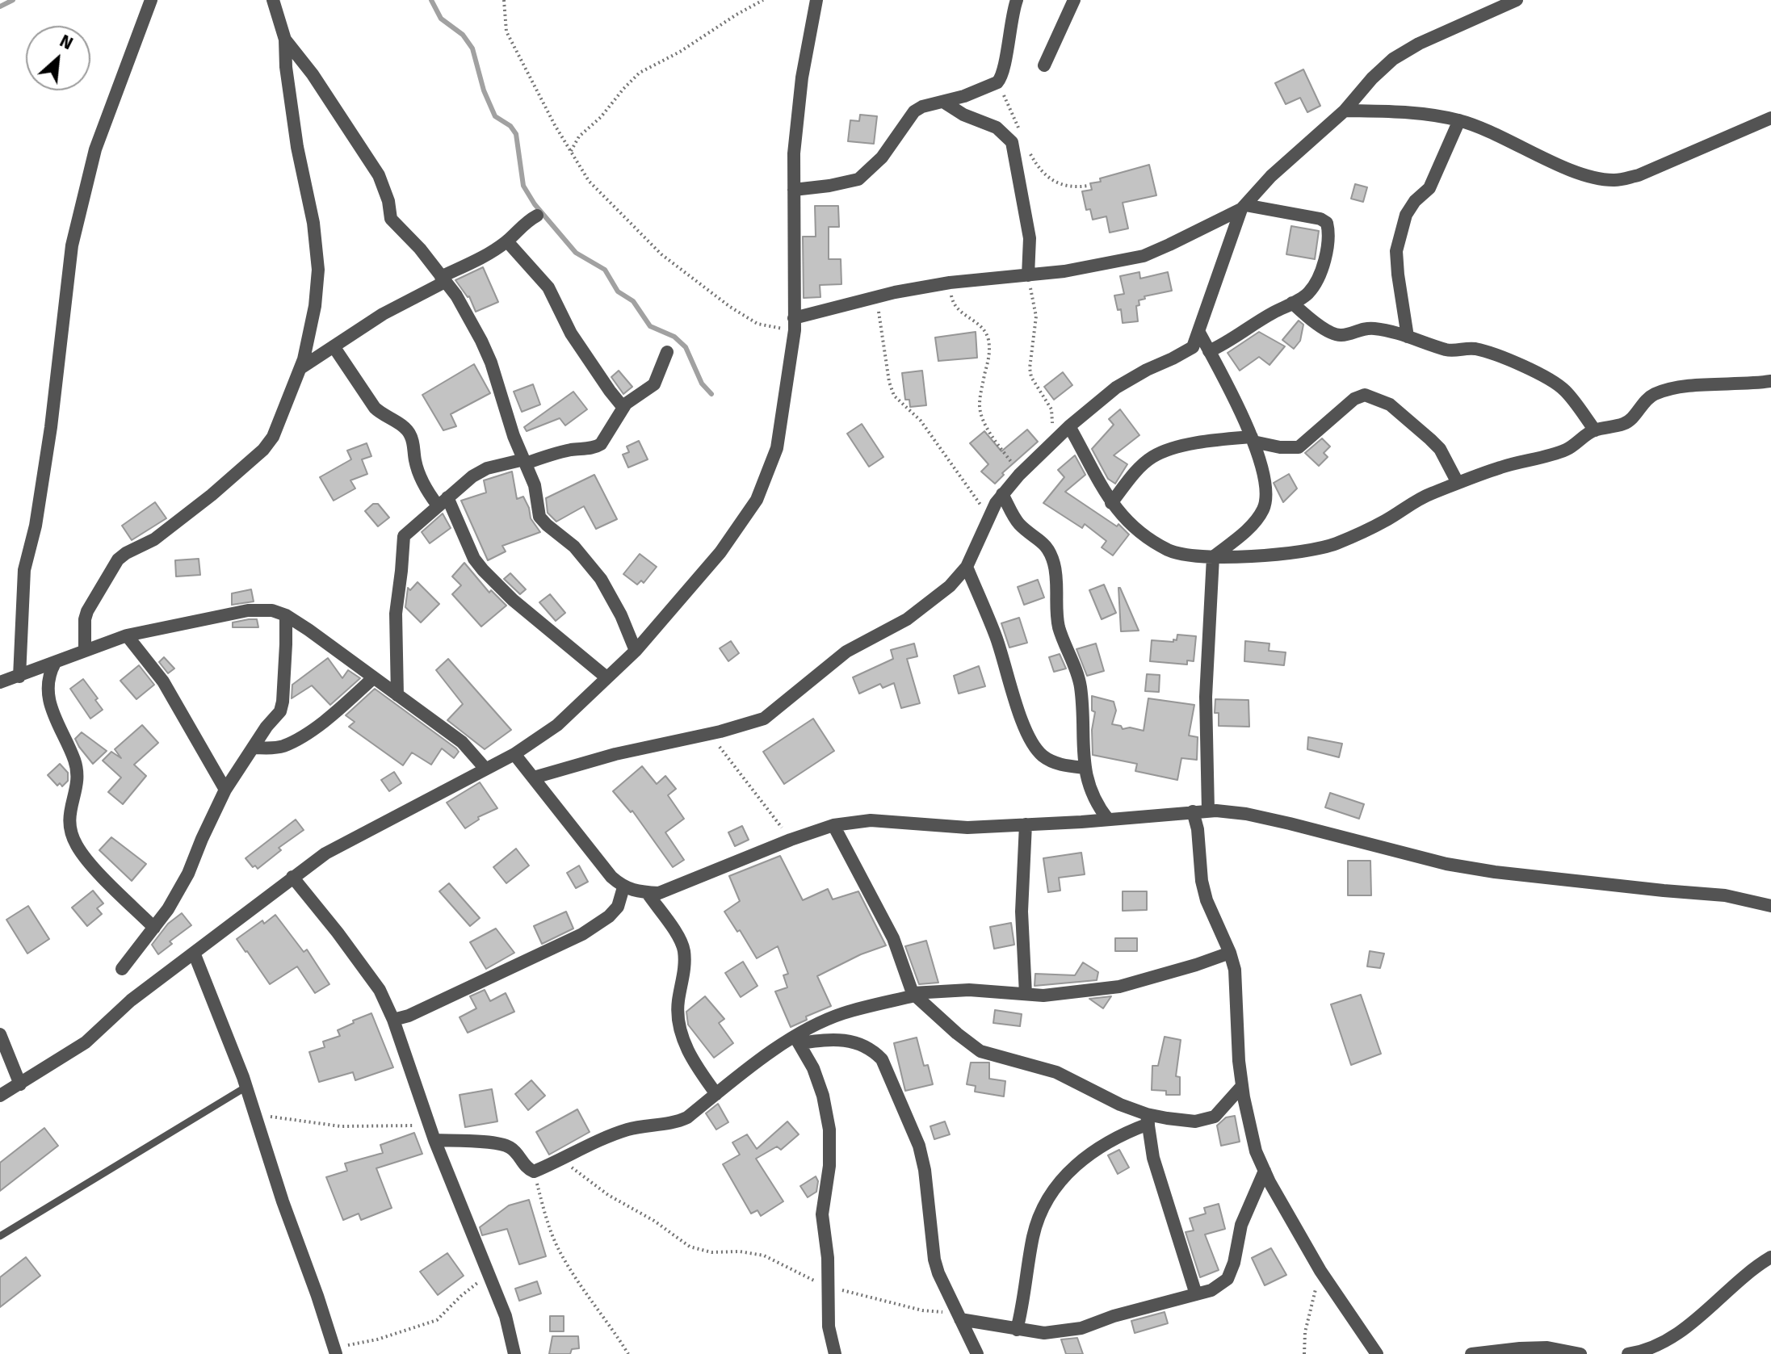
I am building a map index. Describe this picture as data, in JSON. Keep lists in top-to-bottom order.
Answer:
{
  "north": "top right"
}
